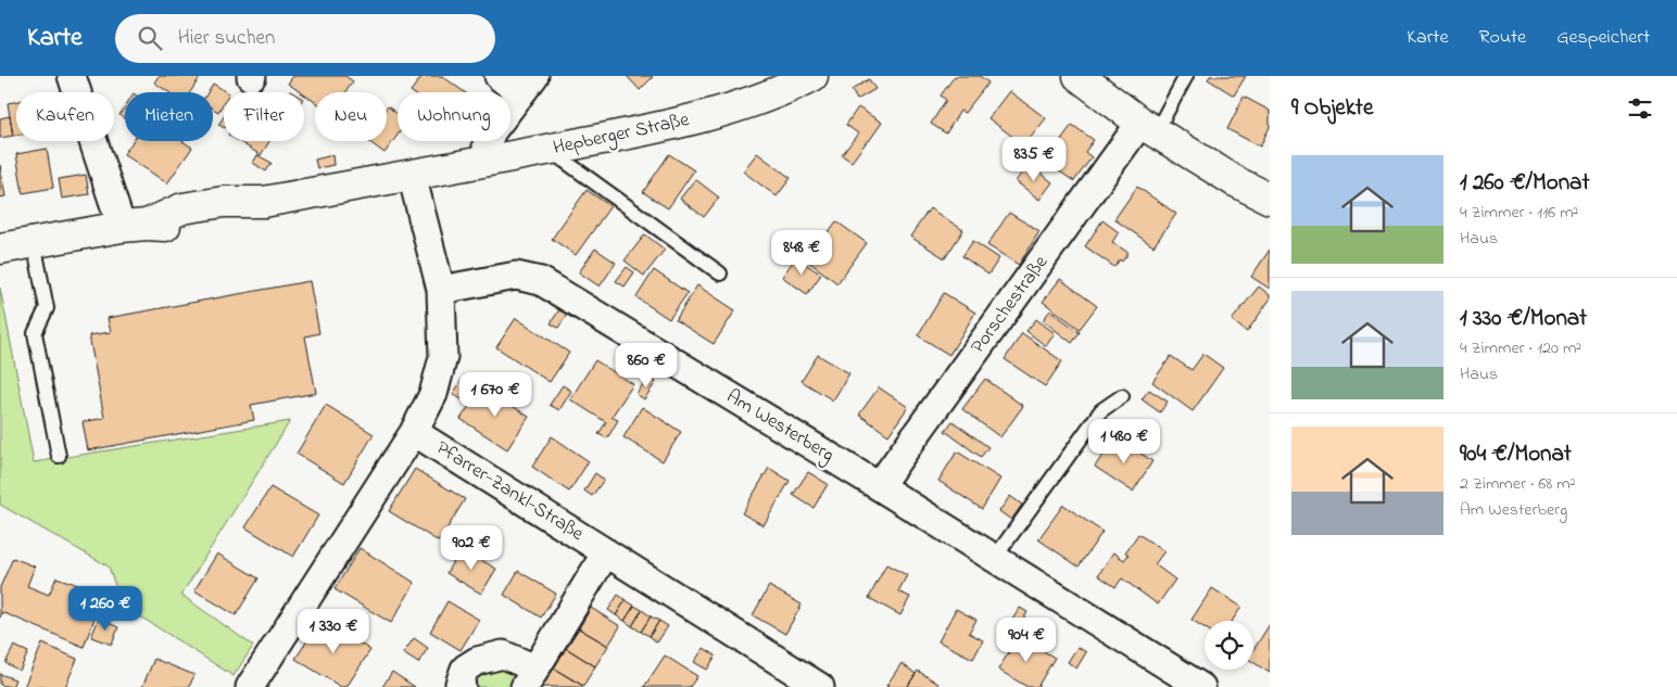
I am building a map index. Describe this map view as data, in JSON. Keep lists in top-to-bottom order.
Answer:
{
  "streets": {
    "street": [
      "Hepberger Straße",
      "Porschestraße",
      "Am Westerberg",
      "Pfarrer-Zankl-Straße"
    ]
  },
  "crossings": [
    ["Porschestraße", "Am Westerberg"]
  ],
  "page": {
    "header": "Karte",
    "search": "Hier suchen",
    "nav": ["Karte", "Route", "Gespeichert"],
    "heading": "9 Objekte",
    "chip": [
      "Kaufen",
      "Mieten",
      "Filter",
      "Neu",
      "Wohnung"
    ],
    "price": [
      "835 €",
      "848 €",
      "860 €",
      "1 670 €",
      "1 480 €",
      "902 €",
      "1 260 €",
      "1 330 €",
      "904 €"
    ],
    "list": [
      {
        "name": "1 260 €/Monat",
        "note": "4 Zimmer · 116 m² · Haus"
      },
      {
        "name": "1 330 €/Monat",
        "note": "4 Zimmer · 120 m² · Haus"
      },
      {
        "name": "904 €/Monat",
        "note": "2 Zimmer · 68 m² · Am Westerberg"
      }
    ]
  }
}
